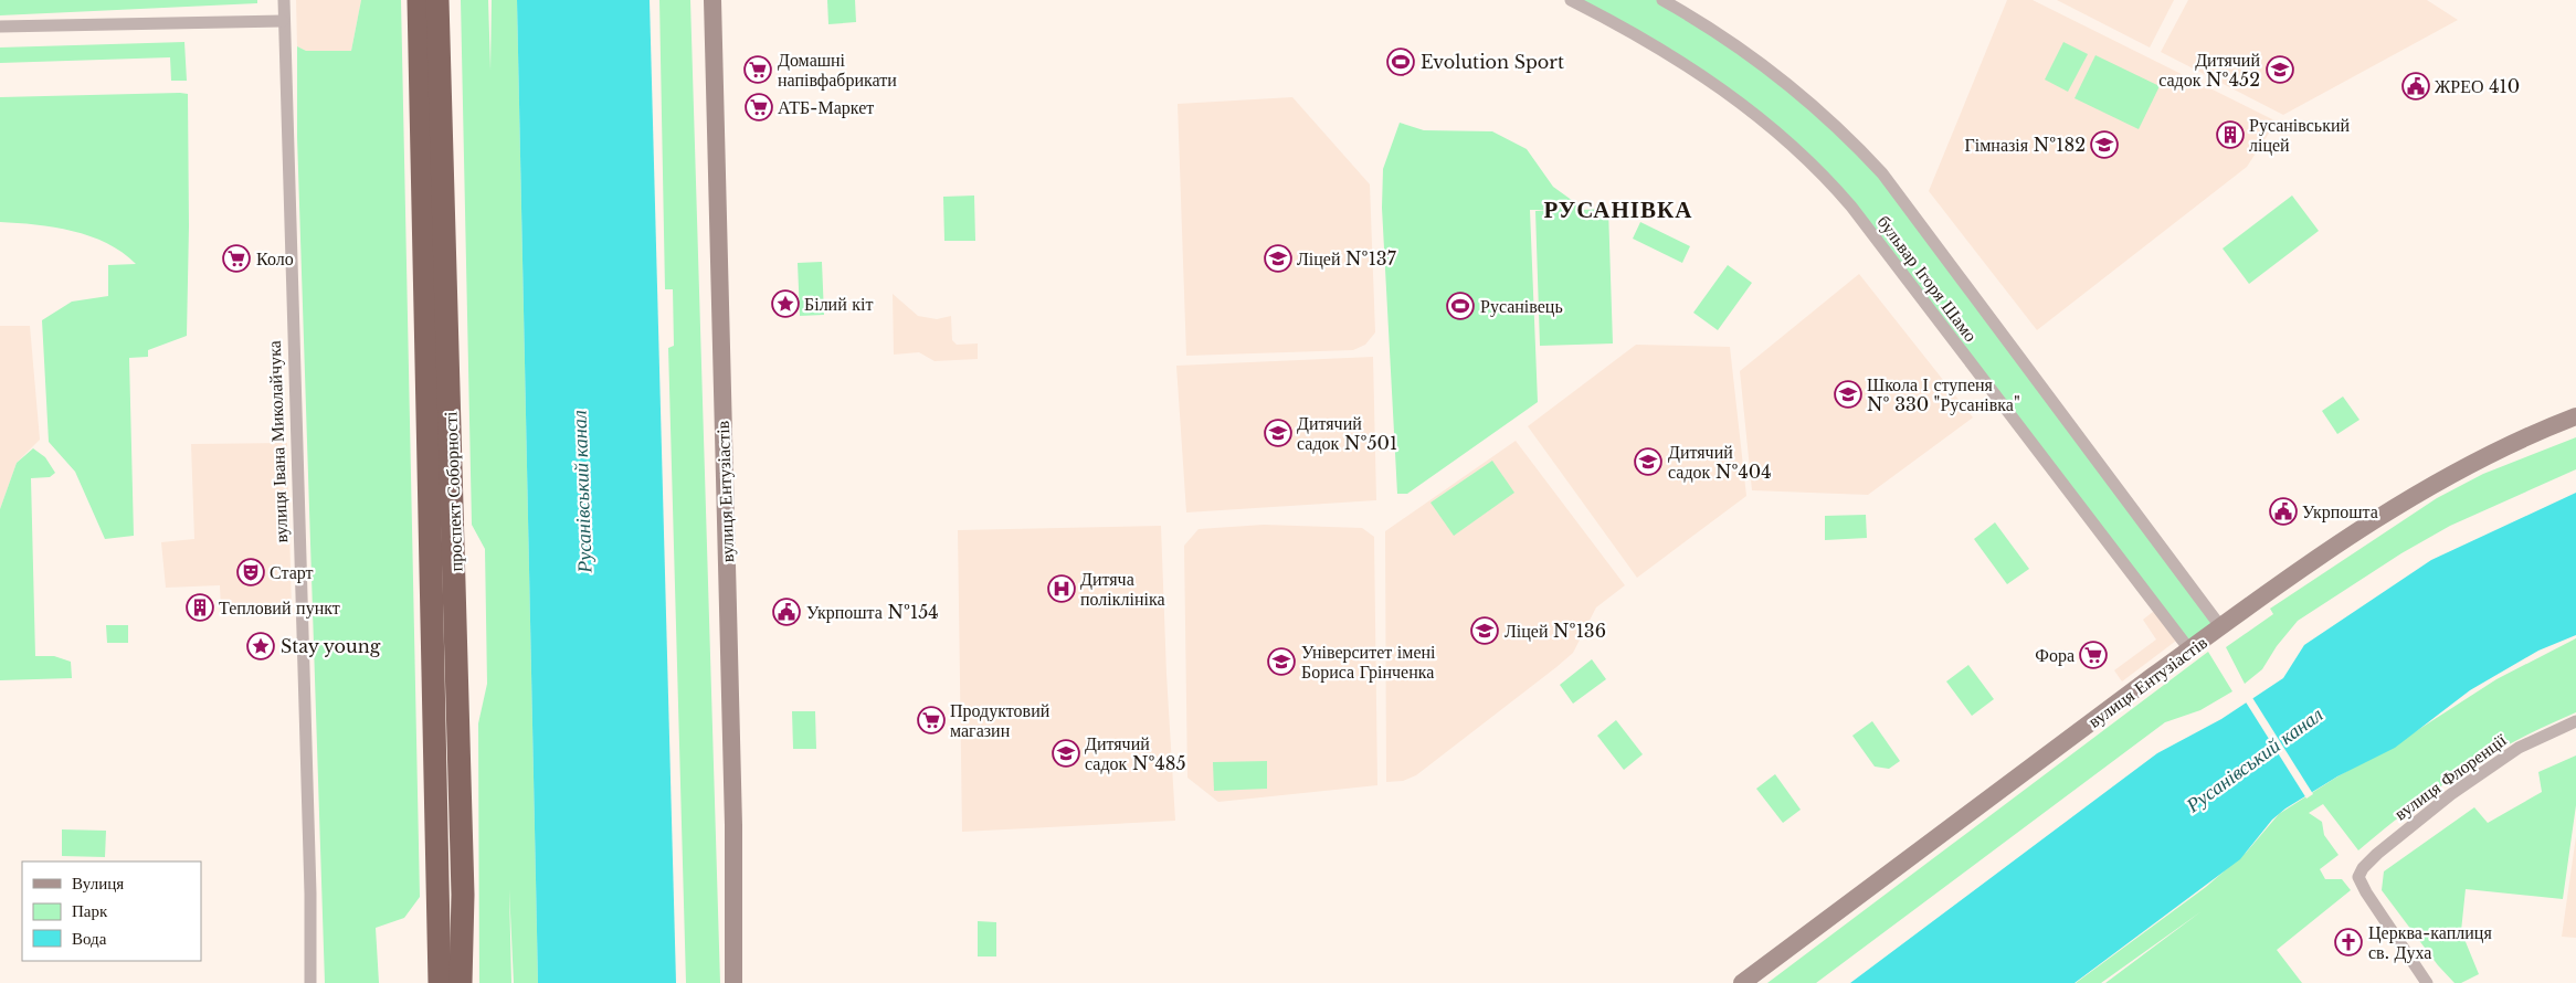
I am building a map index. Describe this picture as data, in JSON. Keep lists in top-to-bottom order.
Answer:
{
  "streets": {
    "highway": ["проспект Соборності"],
    "street": [
      "бульвар Ігоря Шамо",
      "вулиця Івана Миколайчука",
      "вулиця Ентузіастів",
      "вулиця Флоренції"
    ]
  },
  "crossings": [
    ["бульвар Ігоря Шамо", "вулиця Ентузіастів"]
  ],
  "districts": ["РУСАНІВКА"],
  "water": ["Русанівський канал"],
  "places": {
    "sports": ["Evolution Sport", "Русанівець"],
    "supermarket": [
      "Домашні напівфабрикати",
      "АТБ-Маркет",
      "Коло",
      "Фора",
      "Продуктовий магазин"
    ],
    "school or university": [
      "Дитячий садок №452",
      "Гімназія №182",
      "Ліцей №137",
      "Школа І ступеня № 330 \"Русанівка\"",
      "Дитячий садок №501",
      "Дитячий садок №404",
      "Ліцей №136",
      "Університет імені Бориса Грінченка",
      "Дитячий садок №485"
    ],
    "public building": ["ЖРЕО 410", "Укрпошта", "Укрпошта №154"],
    "building": ["Русанівський ліцей", "Тепловий пункт"],
    "place": ["Білий кіт", "Stay young"],
    "theatre": ["Старт"],
    "hospital": ["Дитяча поліклініка"],
    "church": ["Церква-каплиця св. Духа"]
  },
  "legend": ["Вулиця", "Парк", "Вода"]
}
